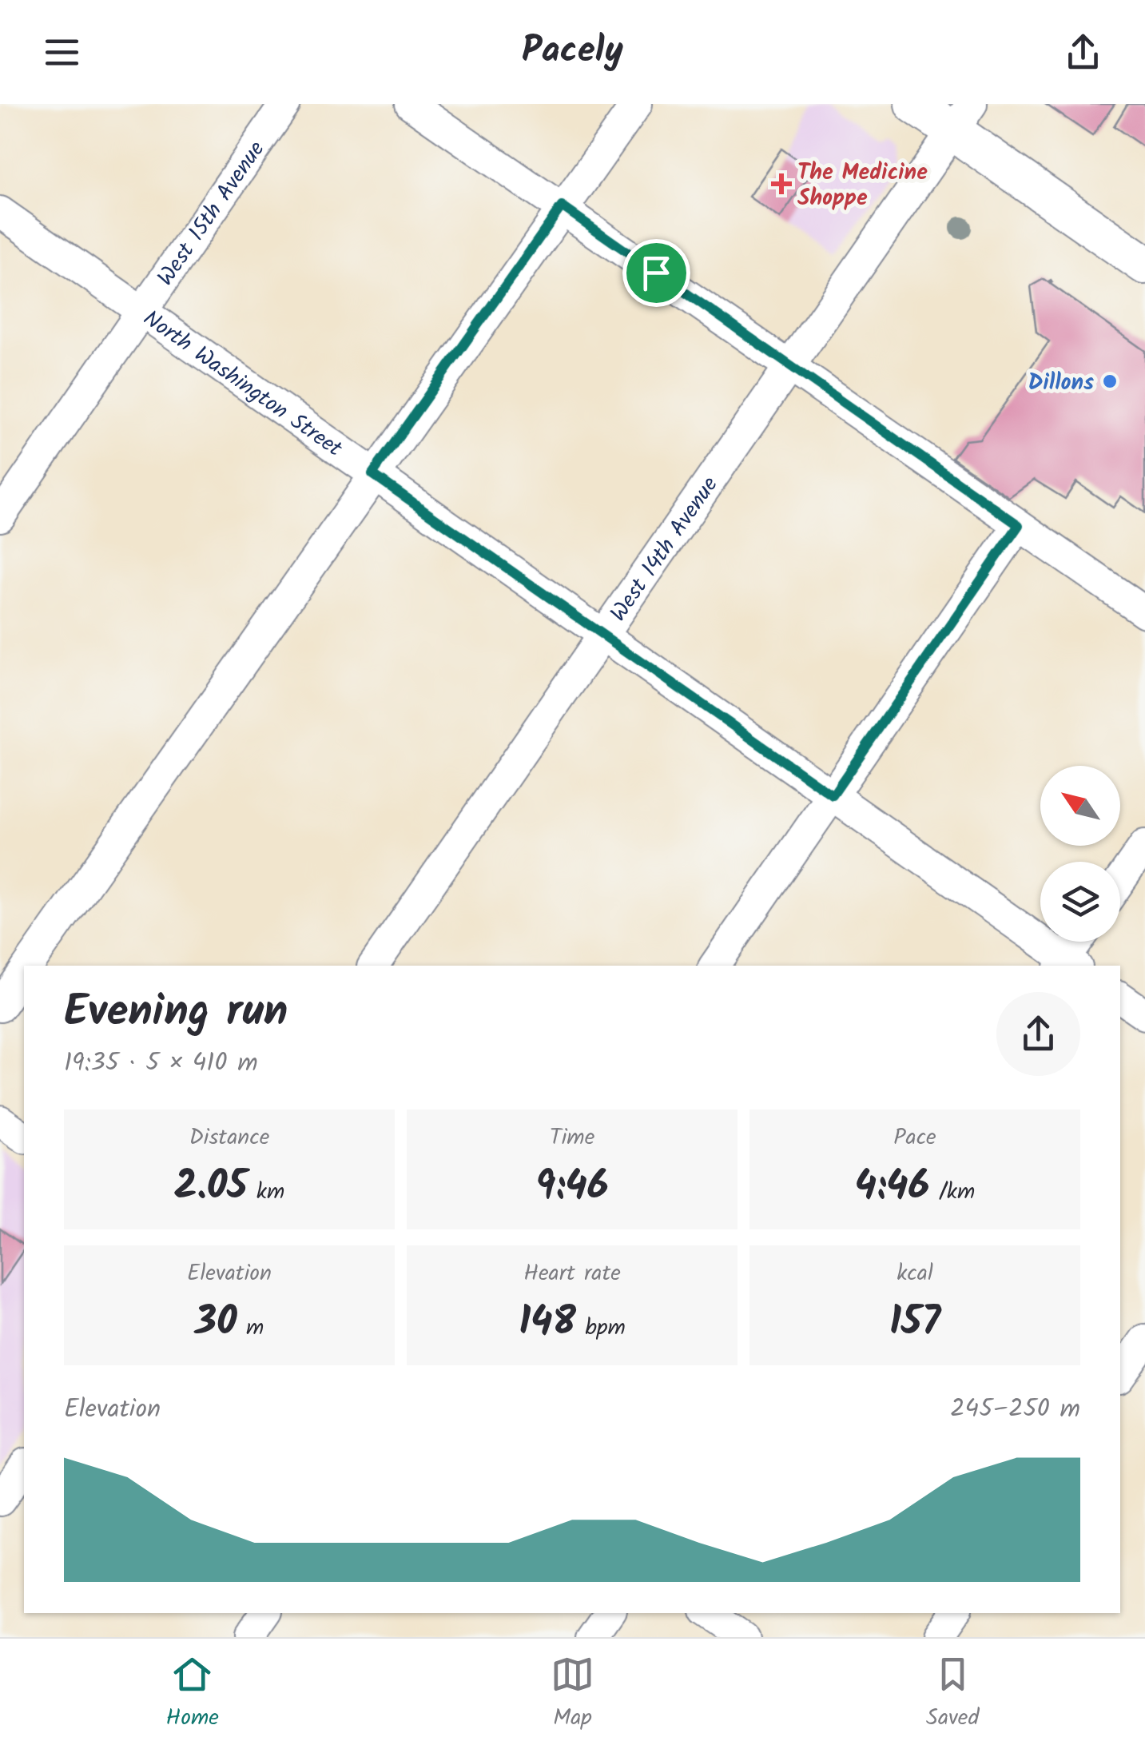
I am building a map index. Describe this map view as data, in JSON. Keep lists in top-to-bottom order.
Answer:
{
  "streets": {
    "street": ["West 15th Avenue", "North Washington Street", "West 14th Avenue"]
  },
  "crossings": [
    ["West 15th Avenue", "North Washington Street"],
    ["North Washington Street", "West 14th Avenue"]
  ],
  "places": {
    "health": ["The Medicine Shoppe"],
    "other": ["Dillons"]
  },
  "north": "top left",
  "page": {
    "header": "Pacely",
    "heading": ["Evening run", "19:35 · 5 × 410 m"],
    "stats": [
      ["Distance", "2.05 km"],
      ["Time", "9:46"],
      ["Pace", "4:46 /km"],
      ["Elevation", "30 m"],
      ["Heart rate", "148 bpm"],
      ["kcal", "157"]
    ],
    "chart": ["Elevation", "245–250 m"],
    "tabs": ["Home", "Map", "Saved"]
  }
}
